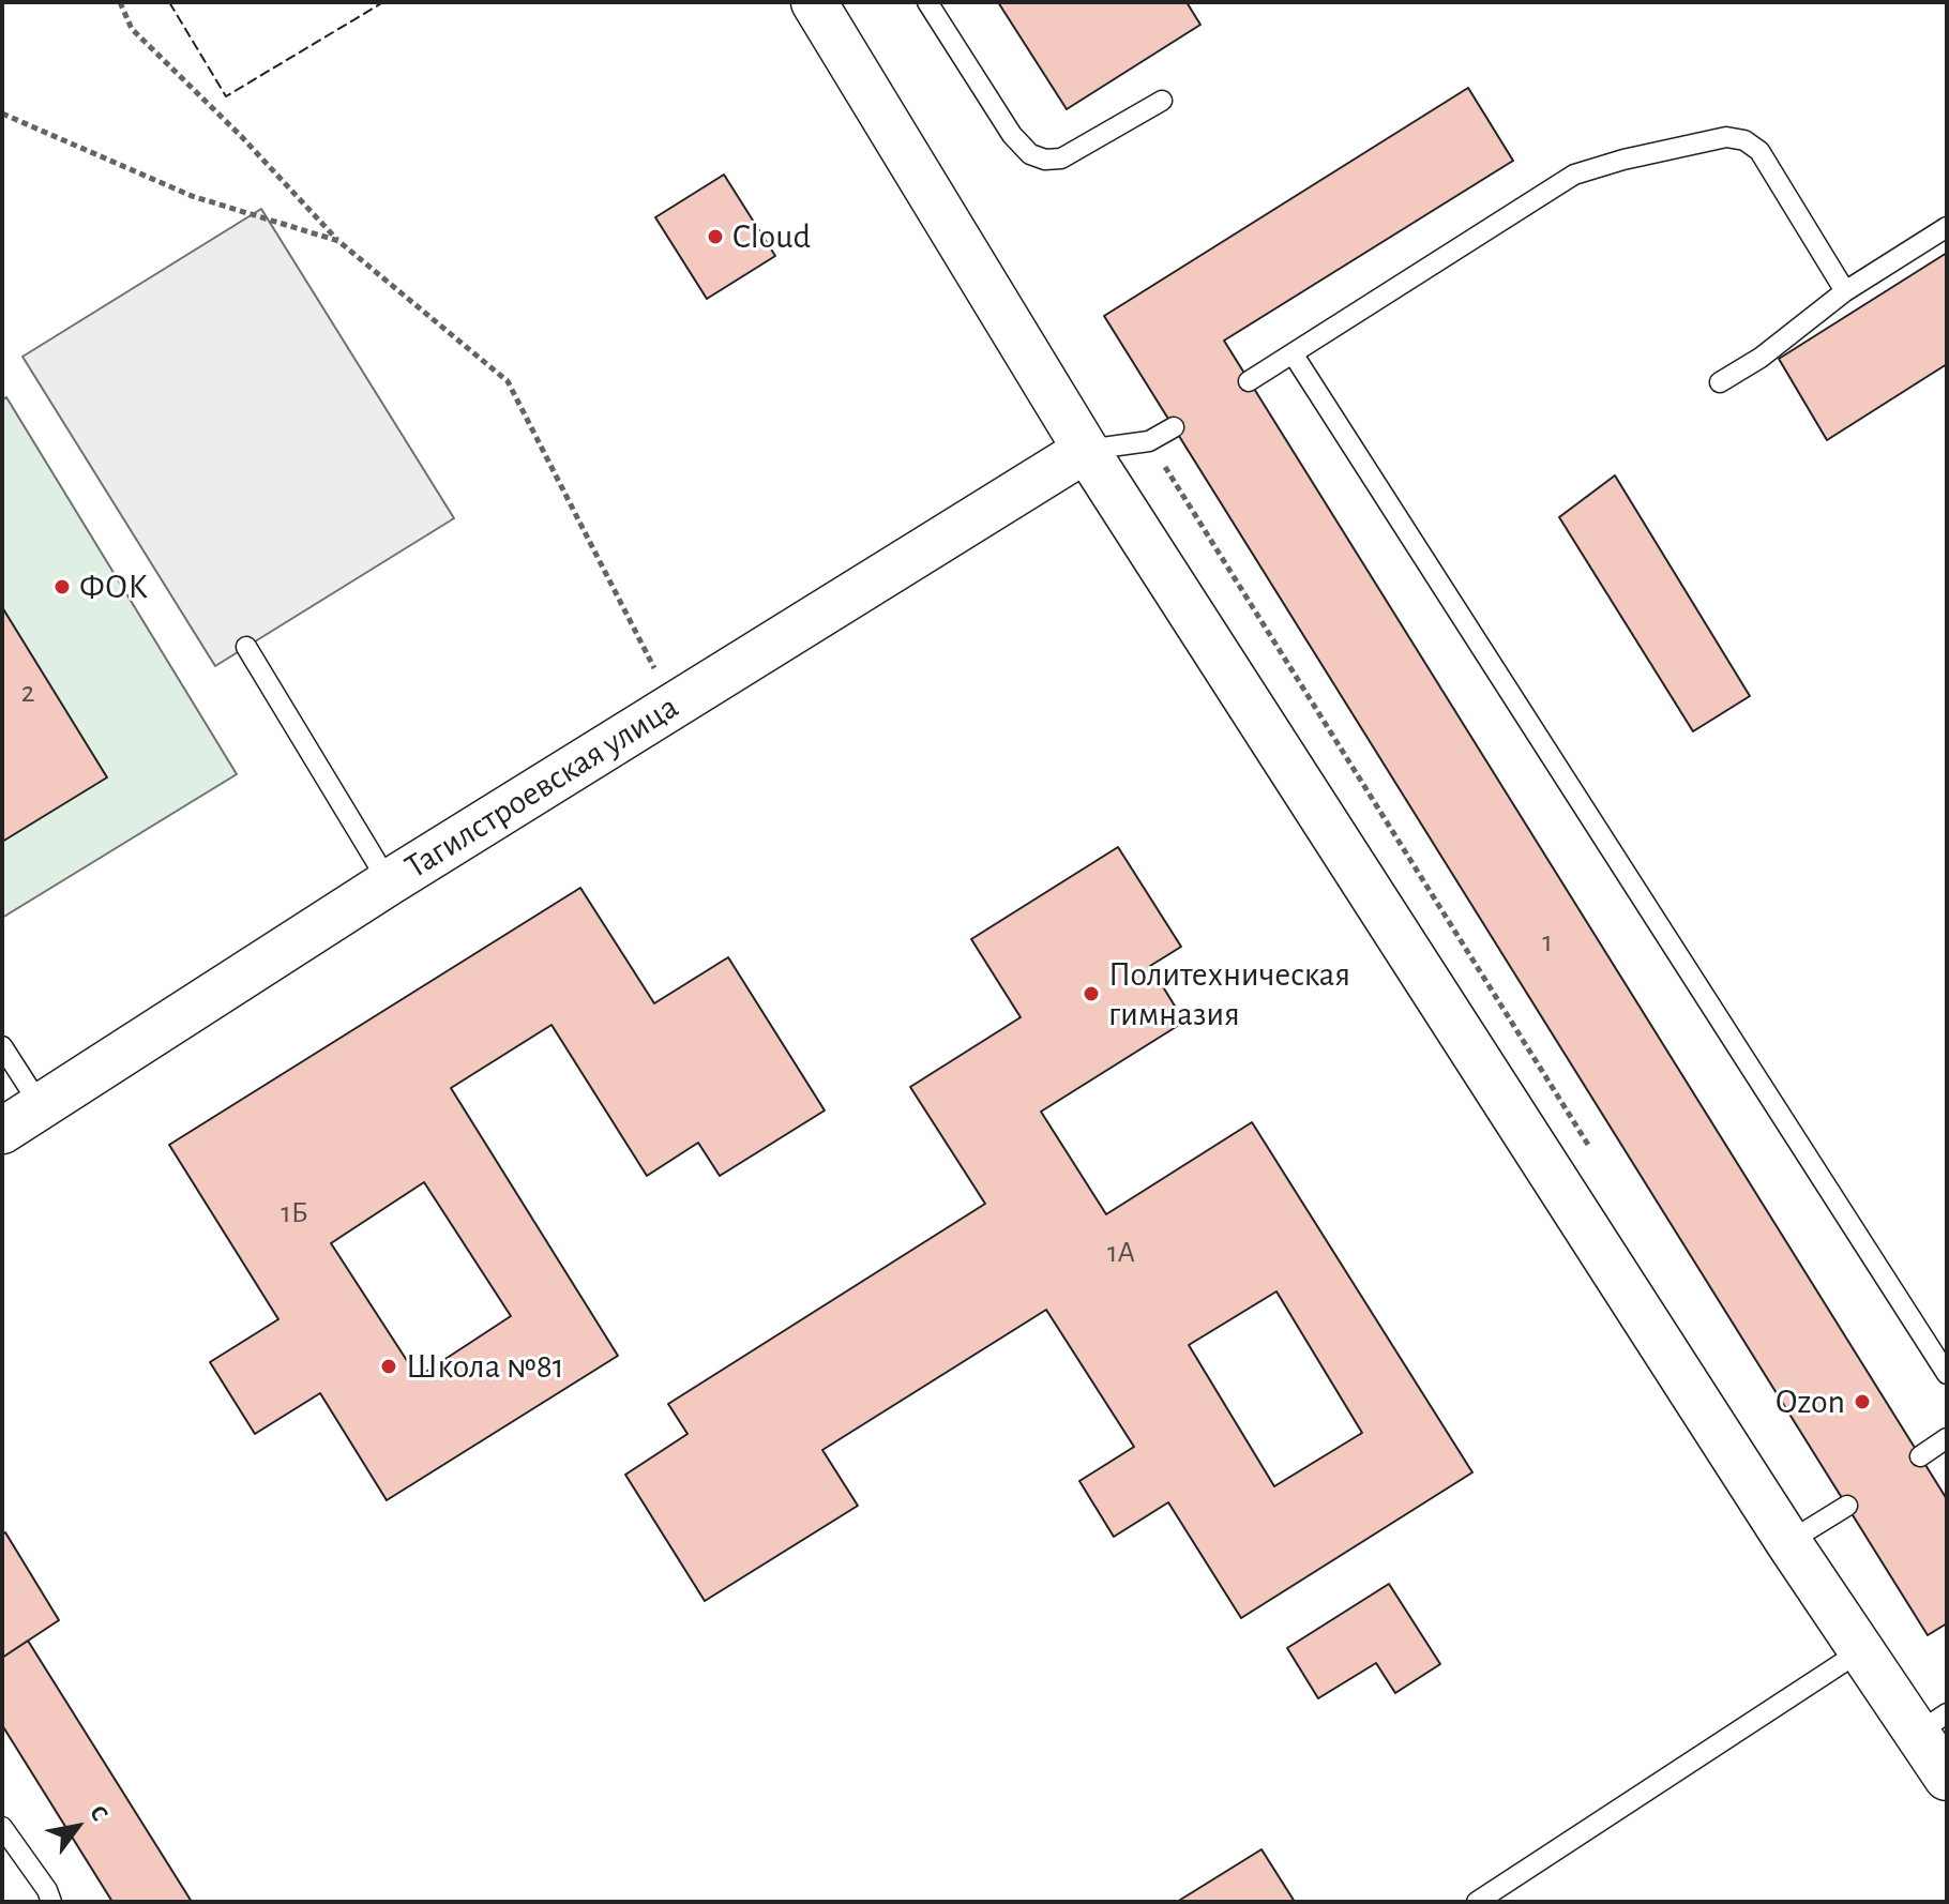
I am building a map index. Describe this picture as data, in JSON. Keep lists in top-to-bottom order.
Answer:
{
  "streets": {
    "street": ["Тагилстроевская улица"]
  },
  "places": [
    "Cloud",
    "ФОК",
    "Политехническая гимназия",
    "Школа №81",
    "Ozon"
  ],
  "house_numbers": [
    "2",
    "1",
    "1Б",
    "1А"
  ],
  "north": "top right"
}
